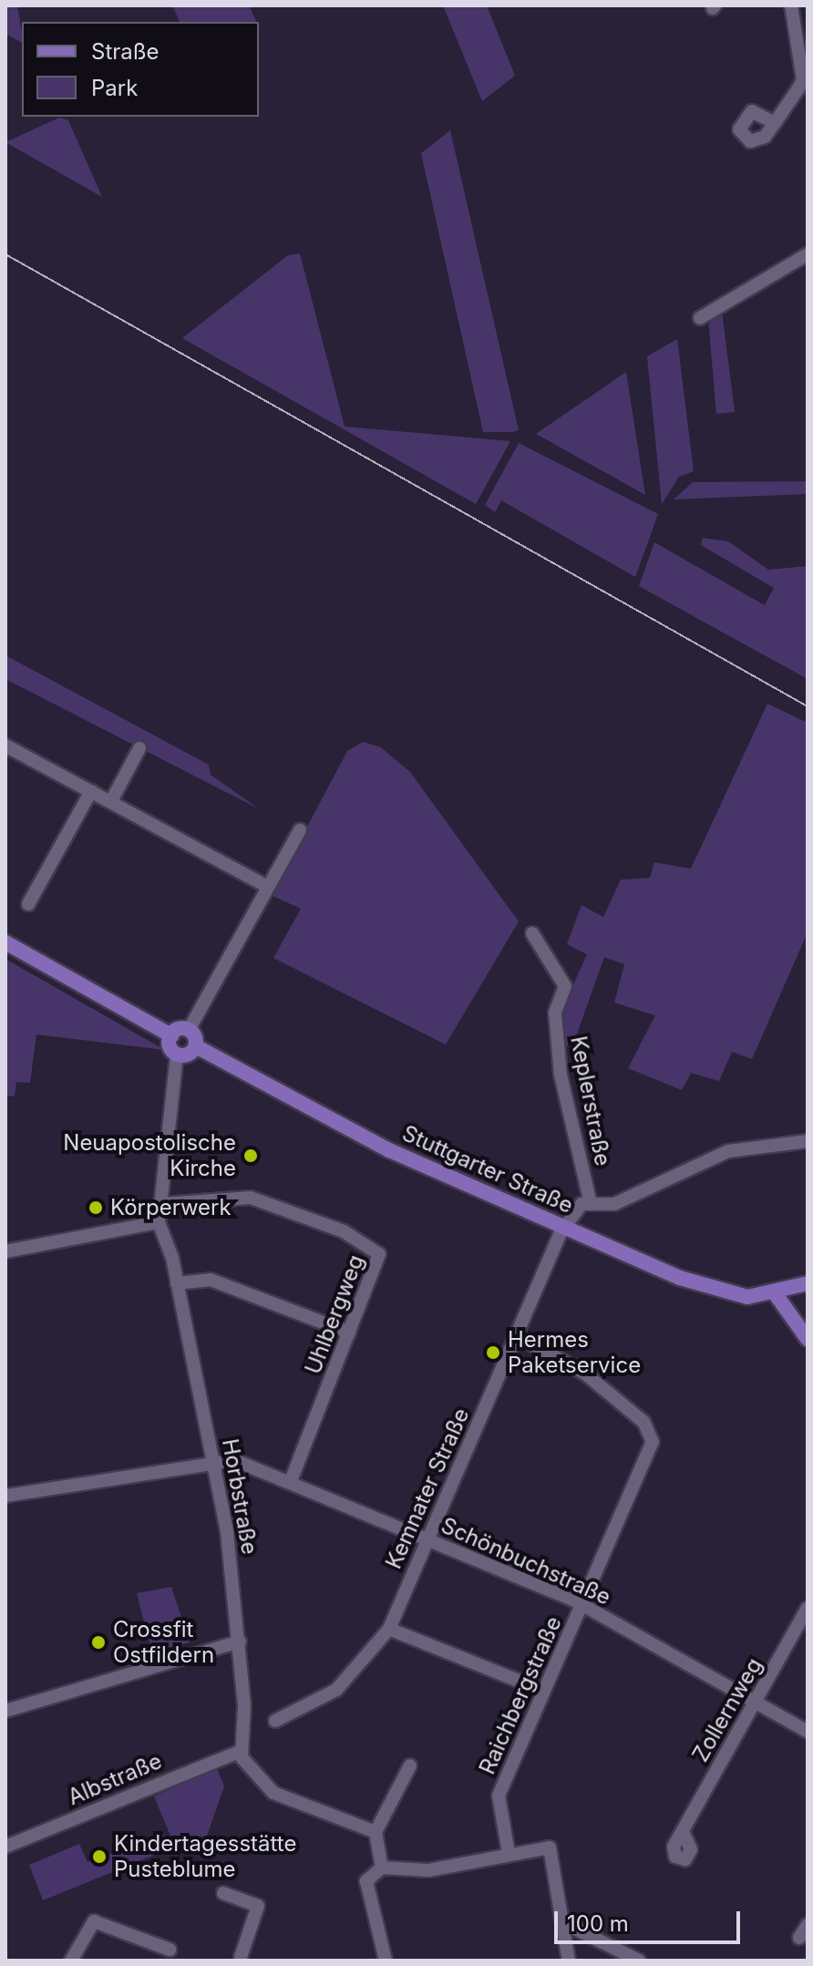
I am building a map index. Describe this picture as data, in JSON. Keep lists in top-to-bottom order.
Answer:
{
  "streets": {
    "main road": ["Stuttgarter Straße"],
    "street": [
      "Keplerstraße",
      "Uhlbergweg",
      "Kemnater Straße",
      "Horbstraße",
      "Schönbuchstraße",
      "Raichbergstraße",
      "Zollernweg",
      "Albstraße"
    ]
  },
  "crossings": [
    ["Stuttgarter Straße", "Kemnater Straße"],
    ["Uhlbergweg", "Horbstraße"],
    ["Uhlbergweg", "Schönbuchstraße"],
    ["Kemnater Straße", "Schönbuchstraße"],
    ["Kemnater Straße", "Raichbergstraße"],
    ["Horbstraße", "Schönbuchstraße"],
    ["Horbstraße", "Albstraße"],
    ["Schönbuchstraße", "Raichbergstraße"],
    ["Schönbuchstraße", "Zollernweg"]
  ],
  "places": [
    "Neuapostolische Kirche",
    "Körperwerk",
    "Hermes Paketservice",
    "Crossfit Ostfildern",
    "Kindertagesstätte Pusteblume"
  ],
  "legend": ["Straße", "Park"],
  "scale_bar": "100 m"
}
